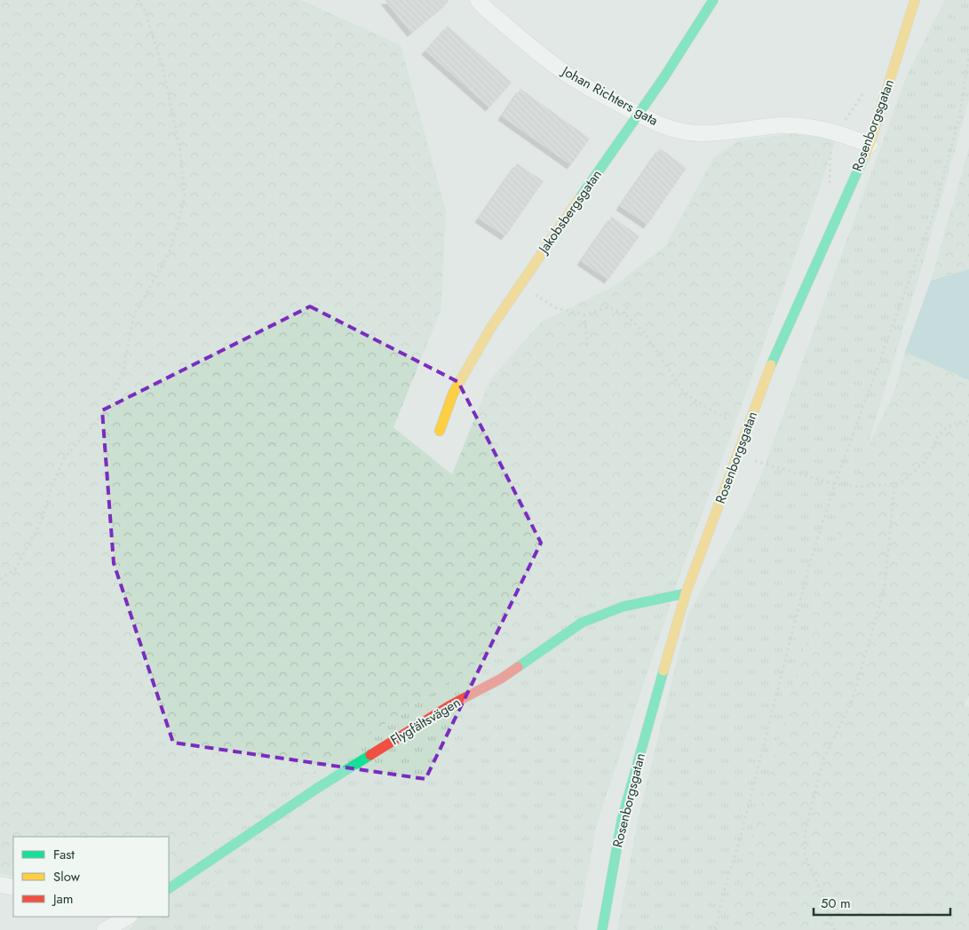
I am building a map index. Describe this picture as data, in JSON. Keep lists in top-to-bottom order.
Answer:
{
  "streets": {
    "street": [
      "Johan Richters gata",
      "Rosenborgsgatan",
      "Jakobsbergsgatan",
      "Flygfältsvägen"
    ]
  },
  "crossings": [
    ["Johan Richters gata", "Rosenborgsgatan"],
    ["Johan Richters gata", "Jakobsbergsgatan"],
    ["Rosenborgsgatan", "Flygfältsvägen"]
  ],
  "legend": ["Fast", "Slow", "Jam"],
  "scale_bar": "50 m"
}
